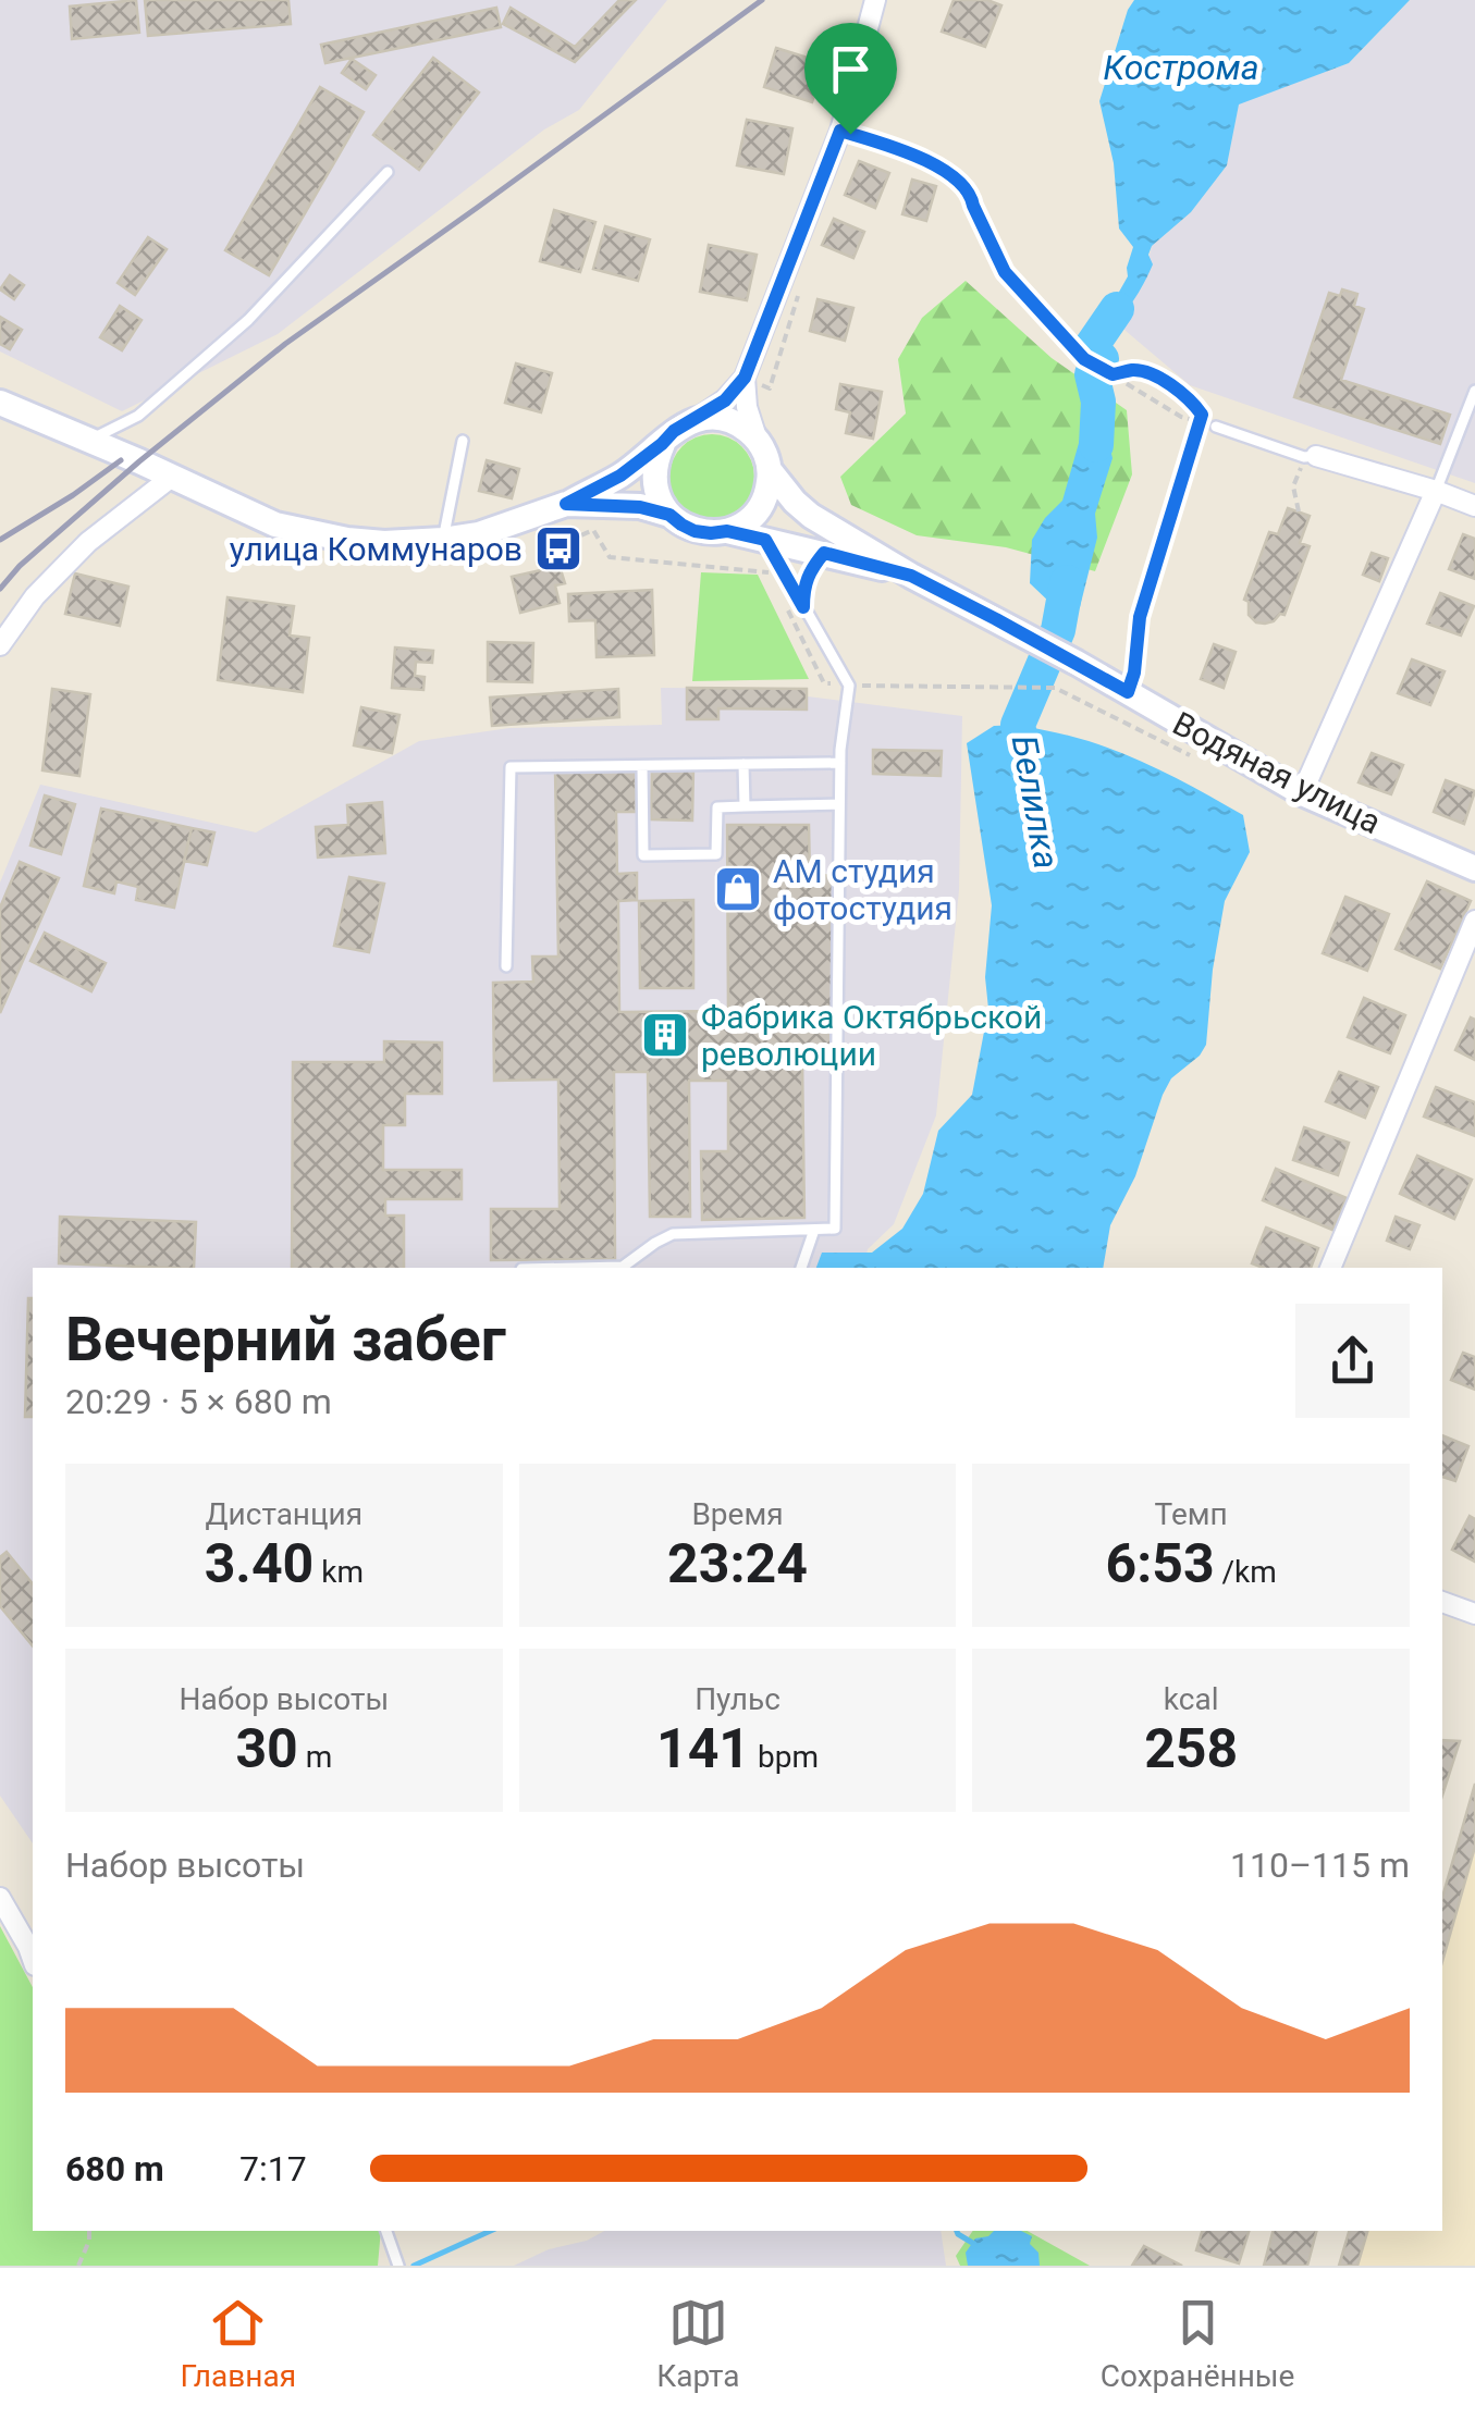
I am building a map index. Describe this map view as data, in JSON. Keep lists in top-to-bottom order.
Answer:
{
  "streets": {
    "street": ["Водяная улица"]
  },
  "water": ["Кострома", "Белилка"],
  "places": {
    "bus stop": ["улица Коммунаров"],
    "shop": ["АМ студия фотостудия"],
    "building": ["Фабрика Октябрьской революции"]
  },
  "page": {
    "heading": ["Вечерний забег", "20:29 · 5 × 680 m"],
    "stats": [
      ["Дистанция", "3.40 km"],
      ["Время", "23:24"],
      ["Темп", "6:53 /km"],
      ["Набор высоты", "30 m"],
      ["Пульс", "141 bpm"],
      ["kcal", "258"]
    ],
    "chart": ["Набор высоты", "110–115 m"],
    "list": [
      {
        "name": "680 m",
        "note": "7:17"
      }
    ],
    "tabs": ["Главная", "Карта", "Сохранённые"]
  }
}
